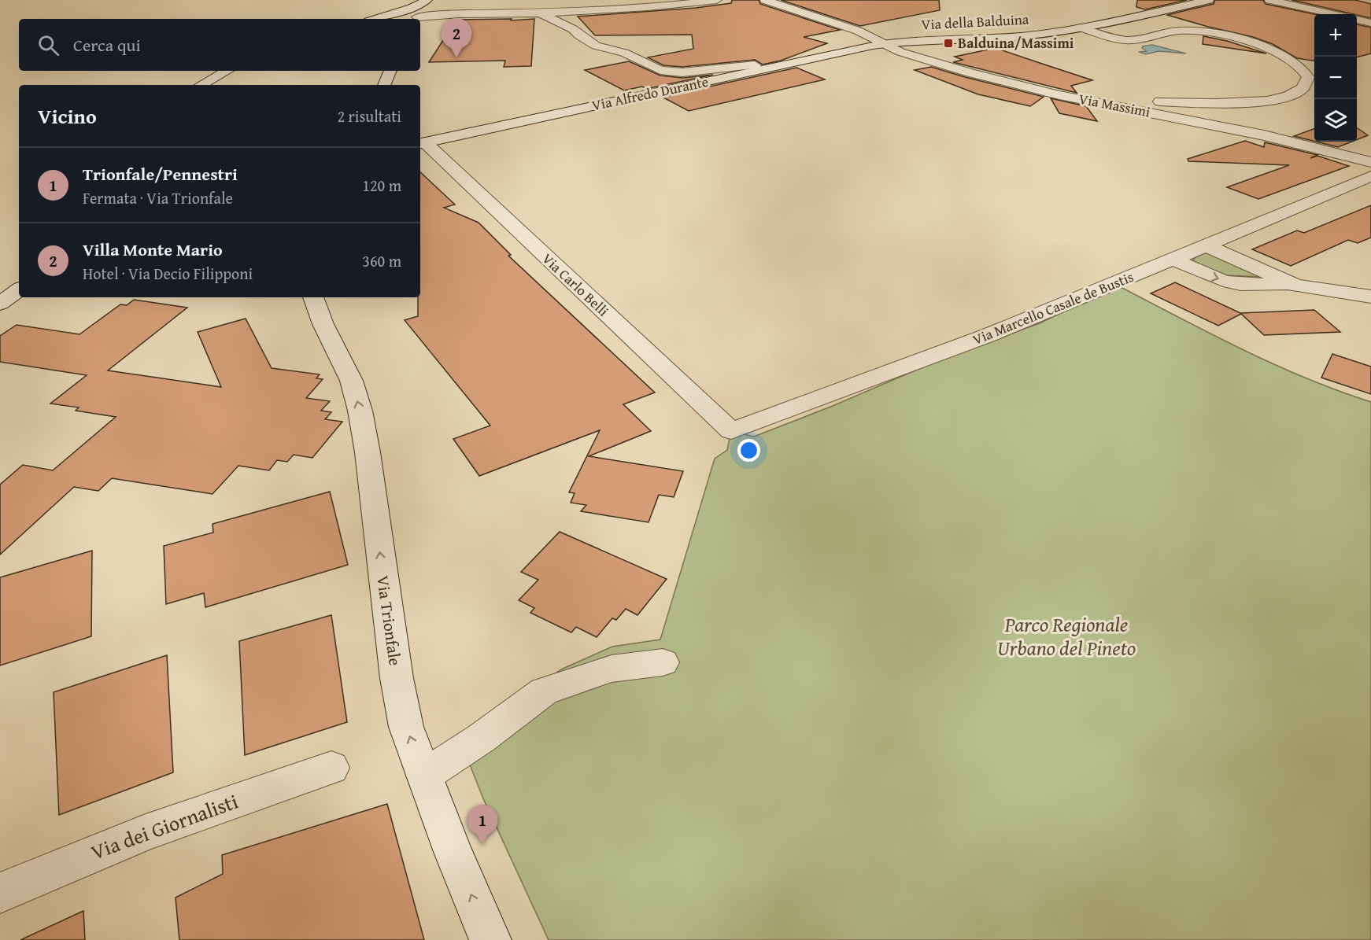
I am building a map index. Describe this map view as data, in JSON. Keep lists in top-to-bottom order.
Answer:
{
  "streets": {
    "street": [
      "Via della Balduina",
      "Via Alfredo Durante",
      "Via Massimi",
      "Via Carlo Belli",
      "Via Marcello Casale de Bustis",
      "Via Trionfale",
      "Via dei Giornalisti"
    ]
  },
  "crossings": [
    ["Via della Balduina", "Via Alfredo Durante"],
    ["Via della Balduina", "Via Massimi"],
    ["Via Alfredo Durante", "Via Massimi"],
    ["Via Alfredo Durante", "Via Carlo Belli"],
    ["Via Carlo Belli", "Via Marcello Casale de Bustis"]
  ],
  "one_way": ["Via Trionfale"],
  "parks": ["Parco Regionale Urbano del Pineto"],
  "places": {
    "transit": ["Balduina/Massimi"]
  },
  "page": {
    "map_buttons": ["+", "−"],
    "pins": ["2", "1"],
    "search": "Cerca qui",
    "heading": ["Vicino", "2 risultati"],
    "list": [
      {
        "mark": "1",
        "name": "Trionfale/Pennestri",
        "note": "Fermata · Via Trionfale",
        "value": "120 m"
      },
      {
        "mark": "2",
        "name": "Villa Monte Mario",
        "note": "Hotel · Via Decio Filipponi",
        "value": "360 m"
      }
    ]
  }
}
